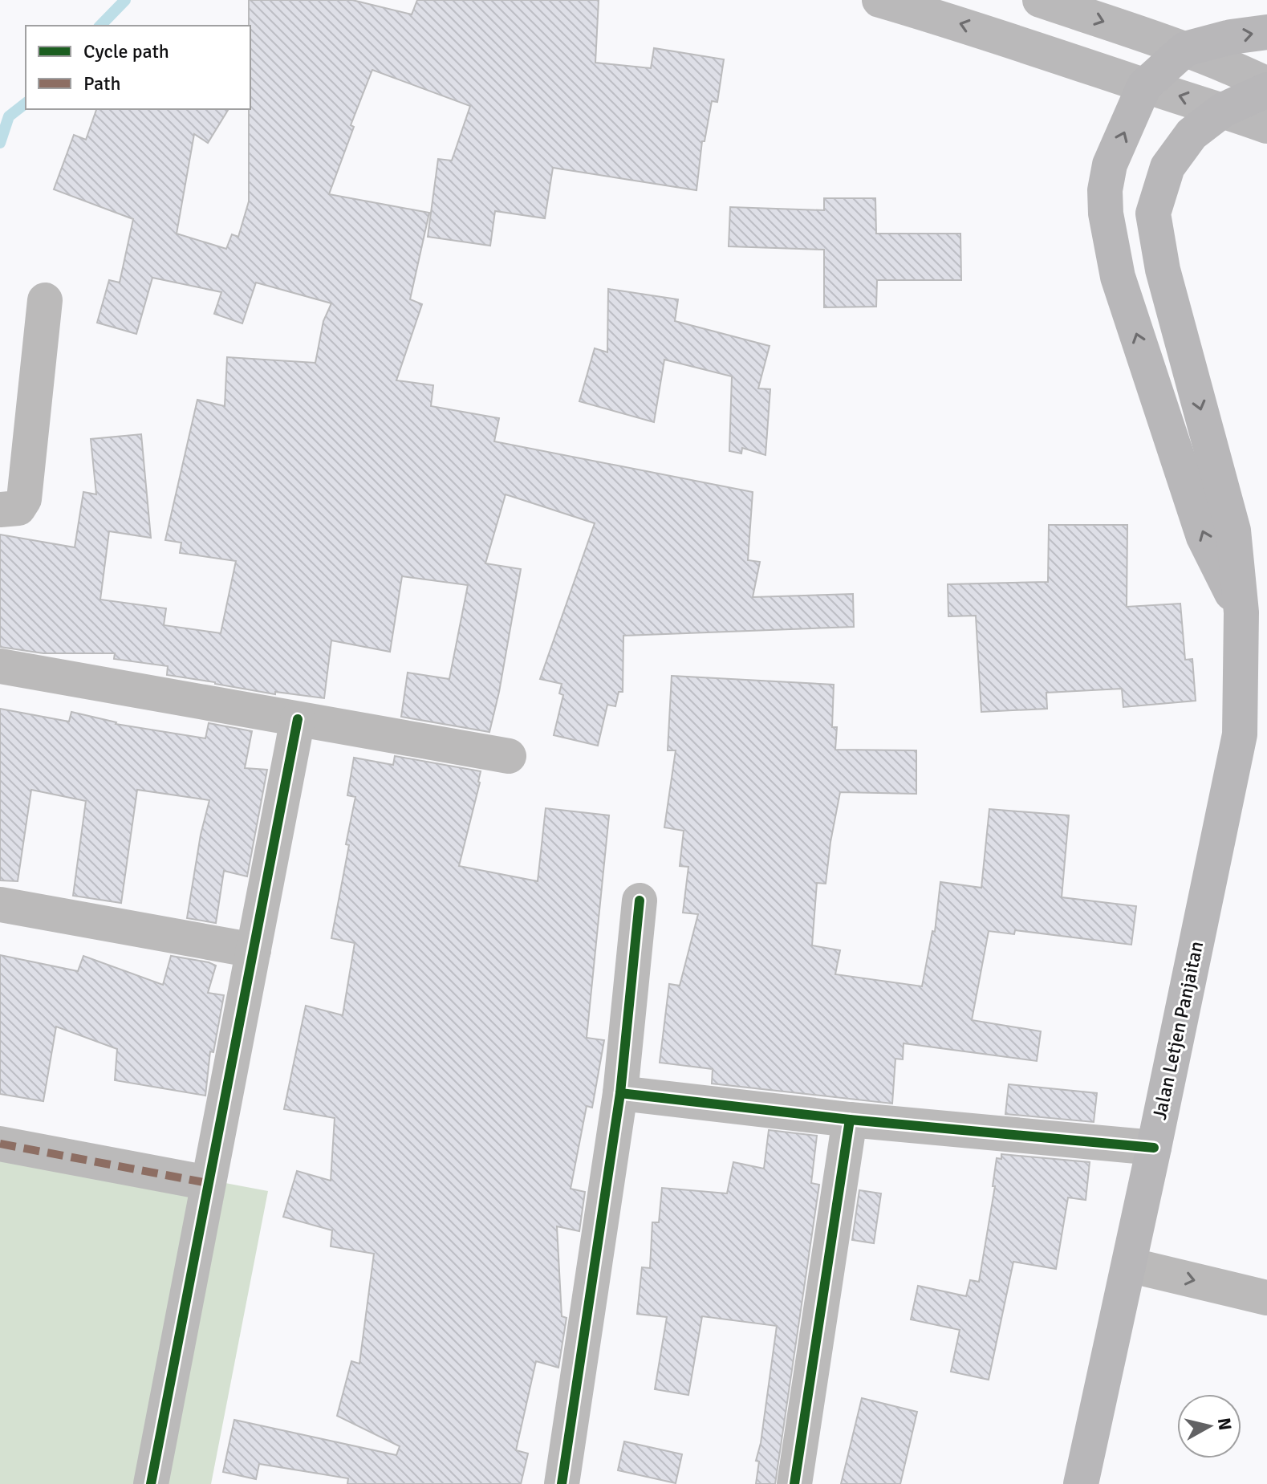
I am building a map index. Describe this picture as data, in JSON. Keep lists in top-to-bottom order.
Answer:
{
  "streets": {
    "highway": ["Jalan Letjen Panjaitan"]
  },
  "legend": ["Cycle path", "Path"],
  "north": "right"
}
